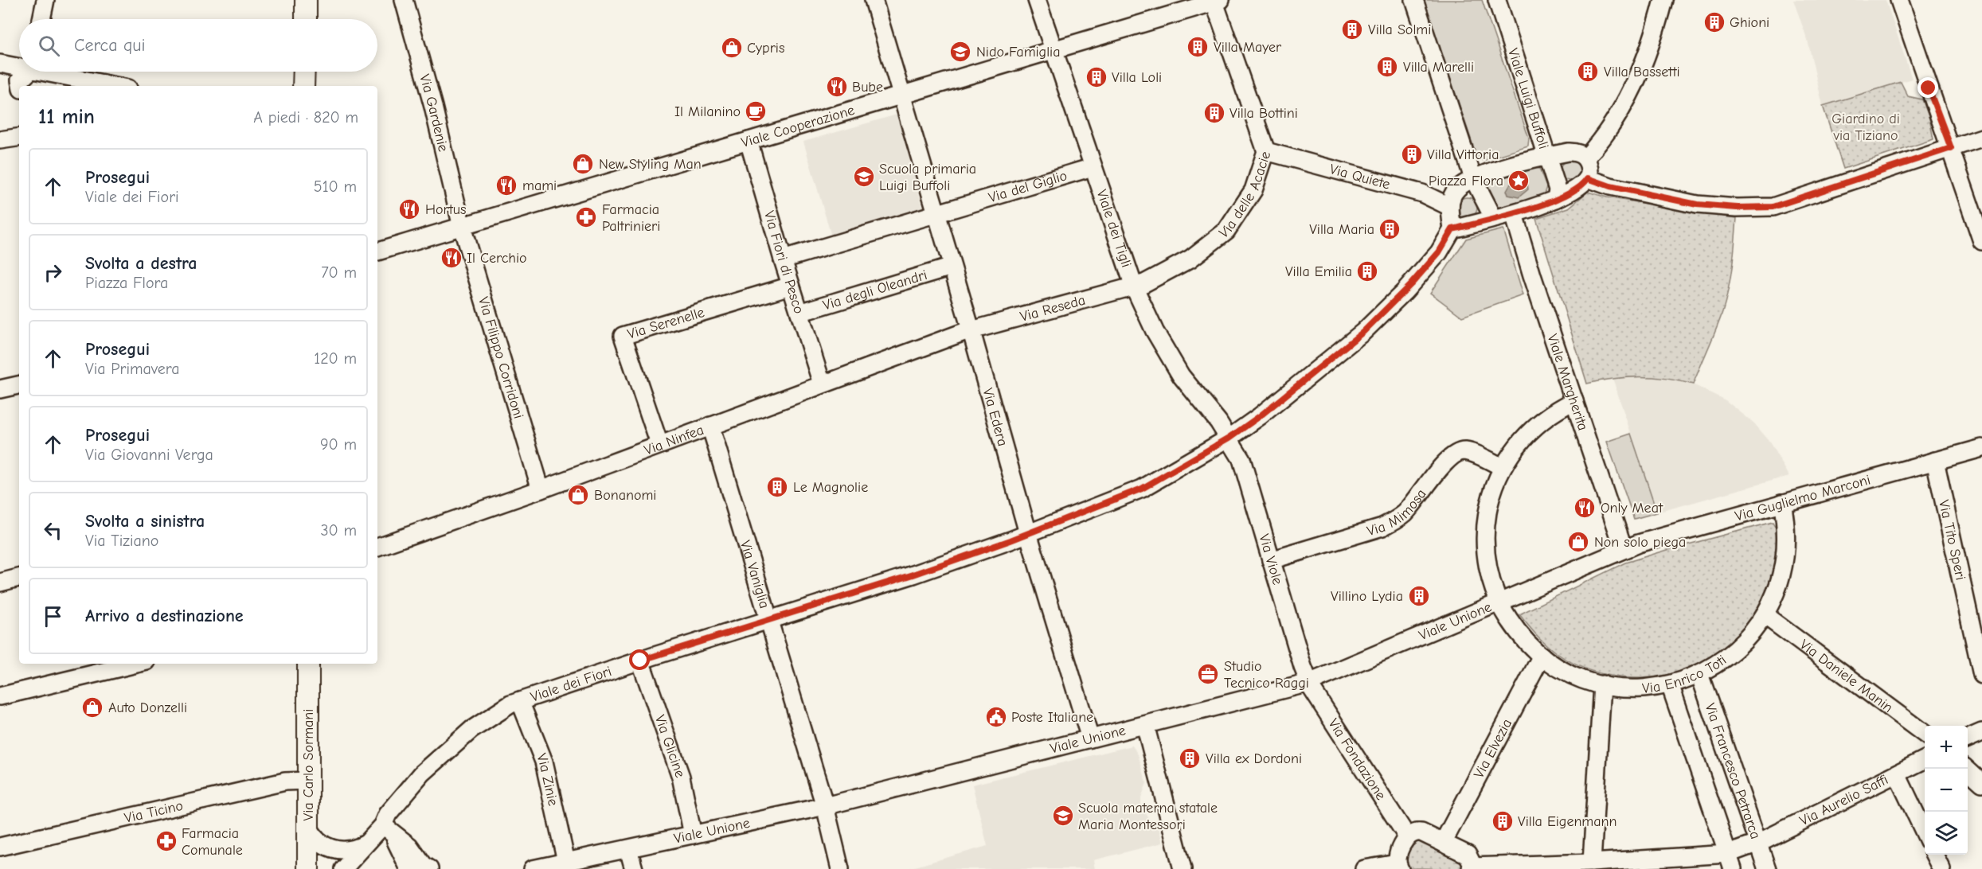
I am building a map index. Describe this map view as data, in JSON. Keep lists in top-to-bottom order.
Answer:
{
  "streets": {
    "main road": ["Via Carlo Sormani"],
    "street": [
      "Viale Luigi Buffoli",
      "Via Gardenie",
      "Viale Cooperazione",
      "Via Quiete",
      "Via del Giglio",
      "Via delle Acacie",
      "Viale dei Tigli",
      "Via Fiori di Pesco",
      "Via degli Oleandri",
      "Via Reseda",
      "Via Serenelle",
      "Via Filippo Corridoni",
      "Viale Margherita",
      "Via Edera",
      "Via Ninfea",
      "Via Guglielmo Marconi",
      "Via Mimosa",
      "Via Tito Speri",
      "Via Viole",
      "Via Vaniglia",
      "Viale Unione",
      "Via Enrico Toti",
      "Via Daniele Manin",
      "Viale dei Fiori",
      "Via Glicine",
      "Via Elvezia",
      "Via Fondazione",
      "Via Francesco Petrarca",
      "Via Zinie",
      "Via Aurelio Saffi",
      "Via Ticino"
    ]
  },
  "crossings": [
    ["Via Gardenie", "Viale Cooperazione"],
    ["Via Gardenie", "Via Filippo Corridoni"],
    ["Viale Cooperazione", "Via delle Acacie"],
    ["Viale Cooperazione", "Viale dei Tigli"],
    ["Viale Cooperazione", "Via Fiori di Pesco"],
    ["Viale Cooperazione", "Via Filippo Corridoni"],
    ["Viale Cooperazione", "Via Edera"],
    ["Via Quiete", "Via delle Acacie"],
    ["Via del Giglio", "Viale dei Tigli"],
    ["Via del Giglio", "Via Fiori di Pesco"],
    ["Via del Giglio", "Via Edera"],
    ["Via delle Acacie", "Viale dei Tigli"],
    ["Via delle Acacie", "Via Reseda"],
    ["Viale dei Tigli", "Via Reseda"],
    ["Viale dei Tigli", "Via Viole"],
    ["Viale dei Tigli", "Viale dei Fiori"],
    ["Via Fiori di Pesco", "Via degli Oleandri"],
    ["Via Fiori di Pesco", "Via Serenelle"],
    ["Via Fiori di Pesco", "Via Ninfea"],
    ["Via degli Oleandri", "Via Edera"],
    ["Via Reseda", "Via Edera"],
    ["Via Reseda", "Via Ninfea"],
    ["Via Serenelle", "Via Ninfea"],
    ["Via Filippo Corridoni", "Via Ninfea"],
    ["Viale Margherita", "Via Guglielmo Marconi"],
    ["Viale Margherita", "Viale Unione"],
    ["Viale Margherita", "Via Enrico Toti"],
    ["Via Edera", "Via Ninfea"],
    ["Via Edera", "Viale Unione"],
    ["Via Edera", "Viale dei Fiori"],
    ["Via Ninfea", "Via Vaniglia"],
    ["Via Guglielmo Marconi", "Via Tito Speri"],
    ["Via Guglielmo Marconi", "Viale Unione"],
    ["Via Guglielmo Marconi", "Via Enrico Toti"],
    ["Via Mimosa", "Via Viole"],
    ["Via Mimosa", "Via Enrico Toti"],
    ["Via Viole", "Viale Unione"],
    ["Via Viole", "Viale dei Fiori"],
    ["Via Viole", "Via Fondazione"],
    ["Via Vaniglia", "Viale Unione"],
    ["Via Vaniglia", "Viale dei Fiori"],
    ["Viale Unione", "Via Enrico Toti"],
    ["Viale Unione", "Via Glicine"],
    ["Viale Unione", "Via Fondazione"],
    ["Viale Unione", "Via Zinie"],
    ["Via Enrico Toti", "Via Daniele Manin"],
    ["Via Enrico Toti", "Via Elvezia"],
    ["Via Enrico Toti", "Via Francesco Petrarca"],
    ["Viale dei Fiori", "Via Glicine"],
    ["Viale dei Fiori", "Via Zinie"],
    ["Via Carlo Sormani", "Via Ticino"],
    ["Via Francesco Petrarca", "Via Aurelio Saffi"]
  ],
  "parks": ["Giardino di via Tiziano"],
  "places": {
    "building": [
      "Ghioni",
      "Villa Solmi",
      "Villa Mayer",
      "Villa Marelli",
      "Villa Bassetti",
      "Villa Loli",
      "Villa Bottini",
      "Villa Vittoria",
      "Villa Maria",
      "Villa Emilia",
      "Le Magnolie",
      "Villino Lydia",
      "Villa ex Dordoni",
      "Villa Eigenmann"
    ],
    "shop": [
      "Cypris",
      "New Styling Man",
      "Bonanomi",
      "Non solo piega",
      "Auto Donzelli"
    ],
    "school or university": ["Nido Famiglia", "Scuola primaria Luigi Buffoli", "Scuola materna statale Maria Montessori"],
    "restaurant": [
      "Bube",
      "mami",
      "Hortus",
      "Il Cerchio",
      "Only Meat"
    ],
    "cafe": ["Il Milanino"],
    "place": ["Piazza Flora"],
    "pharmacy": ["Farmacia Paltrinieri", "Farmacia Comunale"],
    "office": ["Studio Tecnico Raggi"],
    "public building": ["Poste Italiane"]
  },
  "page": {
    "search": "Cerca qui",
    "heading": ["11 min", "A piedi · 820 m"],
    "list": [
      ["Prosegui", "Viale dei Fiori", "510 m"],
      ["Svolta a destra", "Piazza Flora", "70 m"],
      ["Prosegui", "Via Primavera", "120 m"],
      ["Prosegui", "Via Giovanni Verga", "90 m"],
      ["Svolta a sinistra", "Via Tiziano", "30 m"],
      "Arrivo a destinazione"
    ],
    "map_buttons": ["+", "−"]
  }
}
